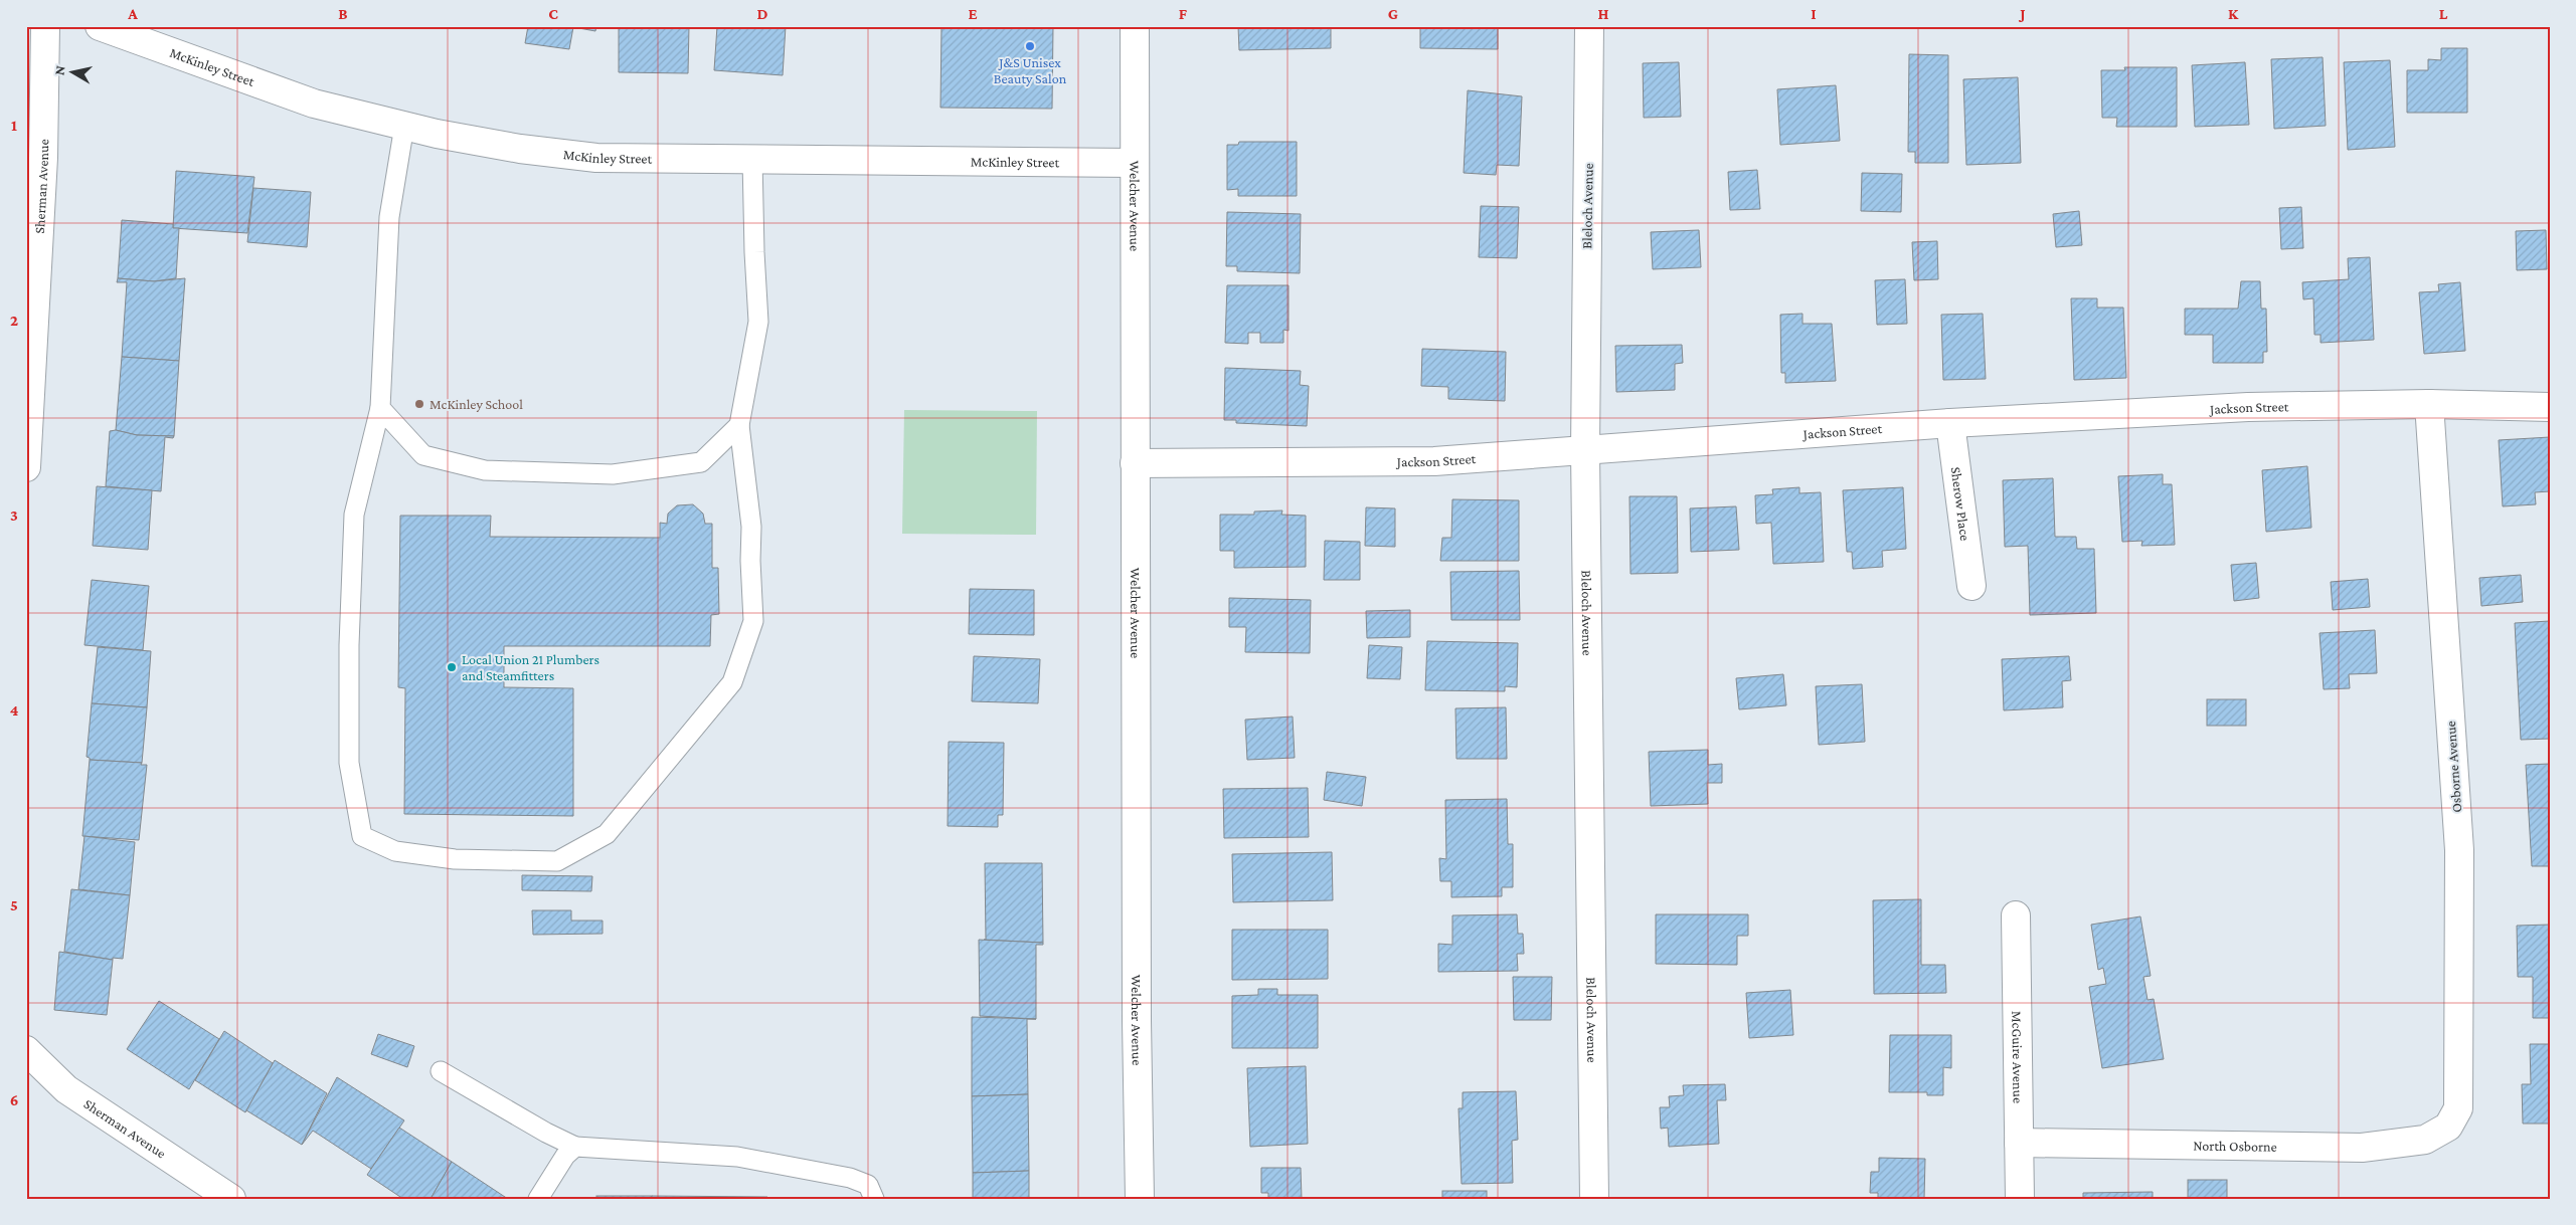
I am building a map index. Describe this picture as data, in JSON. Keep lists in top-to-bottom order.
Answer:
{
  "streets": {
    "street": [
      "McKinley Street",
      "Sherman Avenue",
      "Welcher Avenue",
      "Bleloch Avenue",
      "Jackson Street",
      "Sherow Place",
      "Osborne Avenue",
      "McGuire Avenue",
      "North Osborne"
    ]
  },
  "crossings": [
    ["McKinley Street", "Welcher Avenue"],
    ["Welcher Avenue", "Jackson Street"],
    ["Bleloch Avenue", "Jackson Street"],
    ["Jackson Street", "Sherow Place"],
    ["Jackson Street", "Osborne Avenue"],
    ["Osborne Avenue", "North Osborne"],
    ["McGuire Avenue", "North Osborne"]
  ],
  "places": ["J&S Unisex Beauty Salon", "McKinley School", "Local Union 21 Plumbers and Steamfitters"],
  "north": "left",
  "grid": {
    "columns": [
      "A",
      "B",
      "C",
      "D",
      "E",
      "F",
      "G",
      "H",
      "I",
      "J",
      "K",
      "L"
    ],
    "rows": [
      "1",
      "2",
      "3",
      "4",
      "5",
      "6"
    ]
  }
}
